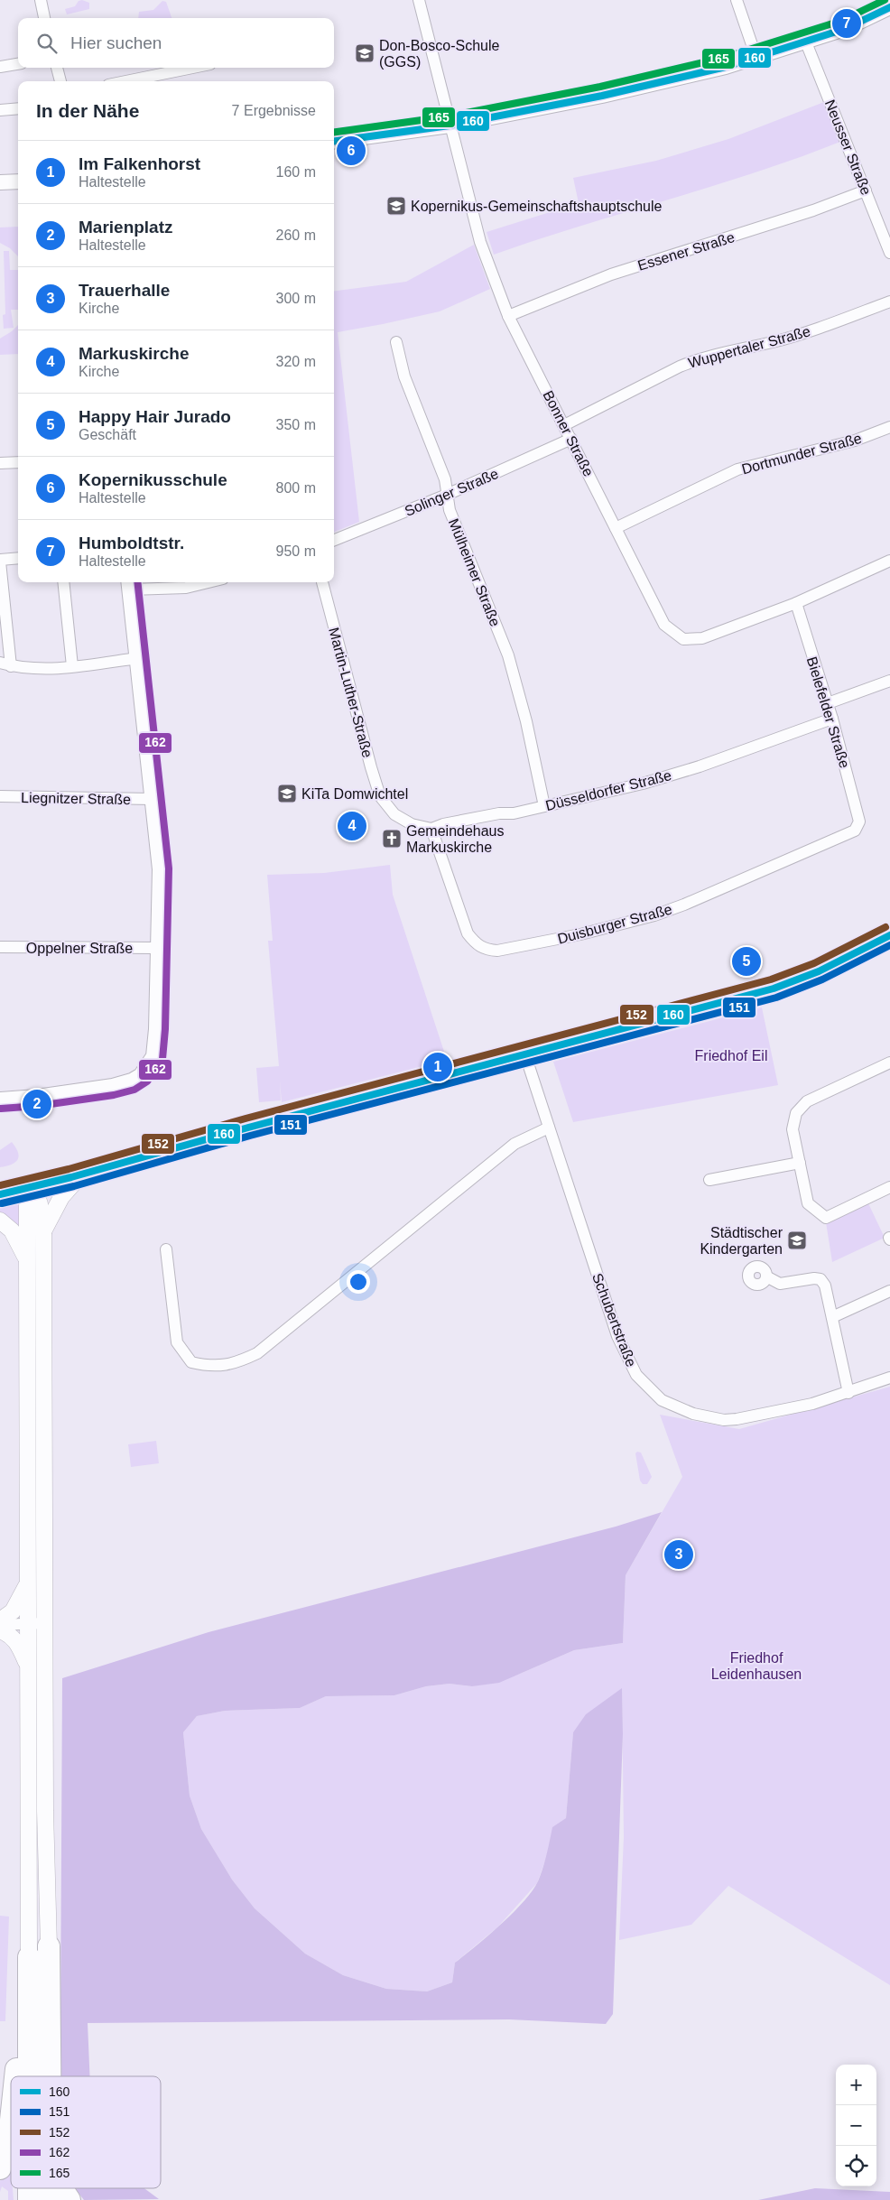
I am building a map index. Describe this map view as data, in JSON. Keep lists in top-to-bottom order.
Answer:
{
  "streets": {
    "street": [
      "Neusser Straße",
      "Essener Straße",
      "Wuppertaler Straße",
      "Bonner Straße",
      "Dortmunder Straße",
      "Solinger Straße",
      "Mülheimer Straße",
      "Martin-Luther-Straße",
      "Bielefelder Straße",
      "Düsseldorfer Straße",
      "Liegnitzer Straße",
      "Duisburger Straße",
      "Oppelner Straße",
      "Schubertstraße"
    ]
  },
  "crossings": [
    ["Neusser Straße", "Essener Straße"],
    ["Essener Straße", "Bonner Straße"],
    ["Wuppertaler Straße", "Bonner Straße"],
    ["Bonner Straße", "Dortmunder Straße"],
    ["Bonner Straße", "Solinger Straße"],
    ["Bonner Straße", "Bielefelder Straße"],
    ["Solinger Straße", "Mülheimer Straße"],
    ["Mülheimer Straße", "Düsseldorfer Straße"],
    ["Martin-Luther-Straße", "Düsseldorfer Straße"],
    ["Martin-Luther-Straße", "Duisburger Straße"],
    ["Bielefelder Straße", "Düsseldorfer Straße"],
    ["Bielefelder Straße", "Duisburger Straße"],
    ["Düsseldorfer Straße", "Duisburger Straße"]
  ],
  "parks": ["Friedhof Eil", "Friedhof Leidenhausen"],
  "places": {
    "school or university": [
      "Don-Bosco-Schule (GGS)",
      "Kopernikus-Gemeinschaftshauptschule",
      "KiTa Domwichtel",
      "Städtischer Kindergarten"
    ],
    "church": ["Gemeindehaus Markuskirche"]
  },
  "lines": [
    "transit line 165",
    "transit line 160",
    "transit line 162",
    "transit line 152",
    "transit line 151"
  ],
  "legend": [
    "160",
    "151",
    "152",
    "162",
    "165"
  ],
  "page": {
    "pins": [
      "7",
      "6",
      "4",
      "5",
      "1",
      "2",
      "3"
    ],
    "search": "Hier suchen",
    "heading": ["In der Nähe", "7 Ergebnisse"],
    "list": [
      {
        "mark": "1",
        "name": "Im Falkenhorst",
        "note": "Haltestelle",
        "value": "160 m"
      },
      {
        "mark": "2",
        "name": "Marienplatz",
        "note": "Haltestelle",
        "value": "260 m"
      },
      {
        "mark": "3",
        "name": "Trauerhalle",
        "note": "Kirche",
        "value": "300 m"
      },
      {
        "mark": "4",
        "name": "Markuskirche",
        "note": "Kirche",
        "value": "320 m"
      },
      {
        "mark": "5",
        "name": "Happy Hair Jurado",
        "note": "Geschäft",
        "value": "350 m"
      },
      {
        "mark": "6",
        "name": "Kopernikusschule",
        "note": "Haltestelle",
        "value": "800 m"
      },
      {
        "mark": "7",
        "name": "Humboldtstr.",
        "note": "Haltestelle",
        "value": "950 m"
      }
    ],
    "map_buttons": ["+", "−"]
  }
}
